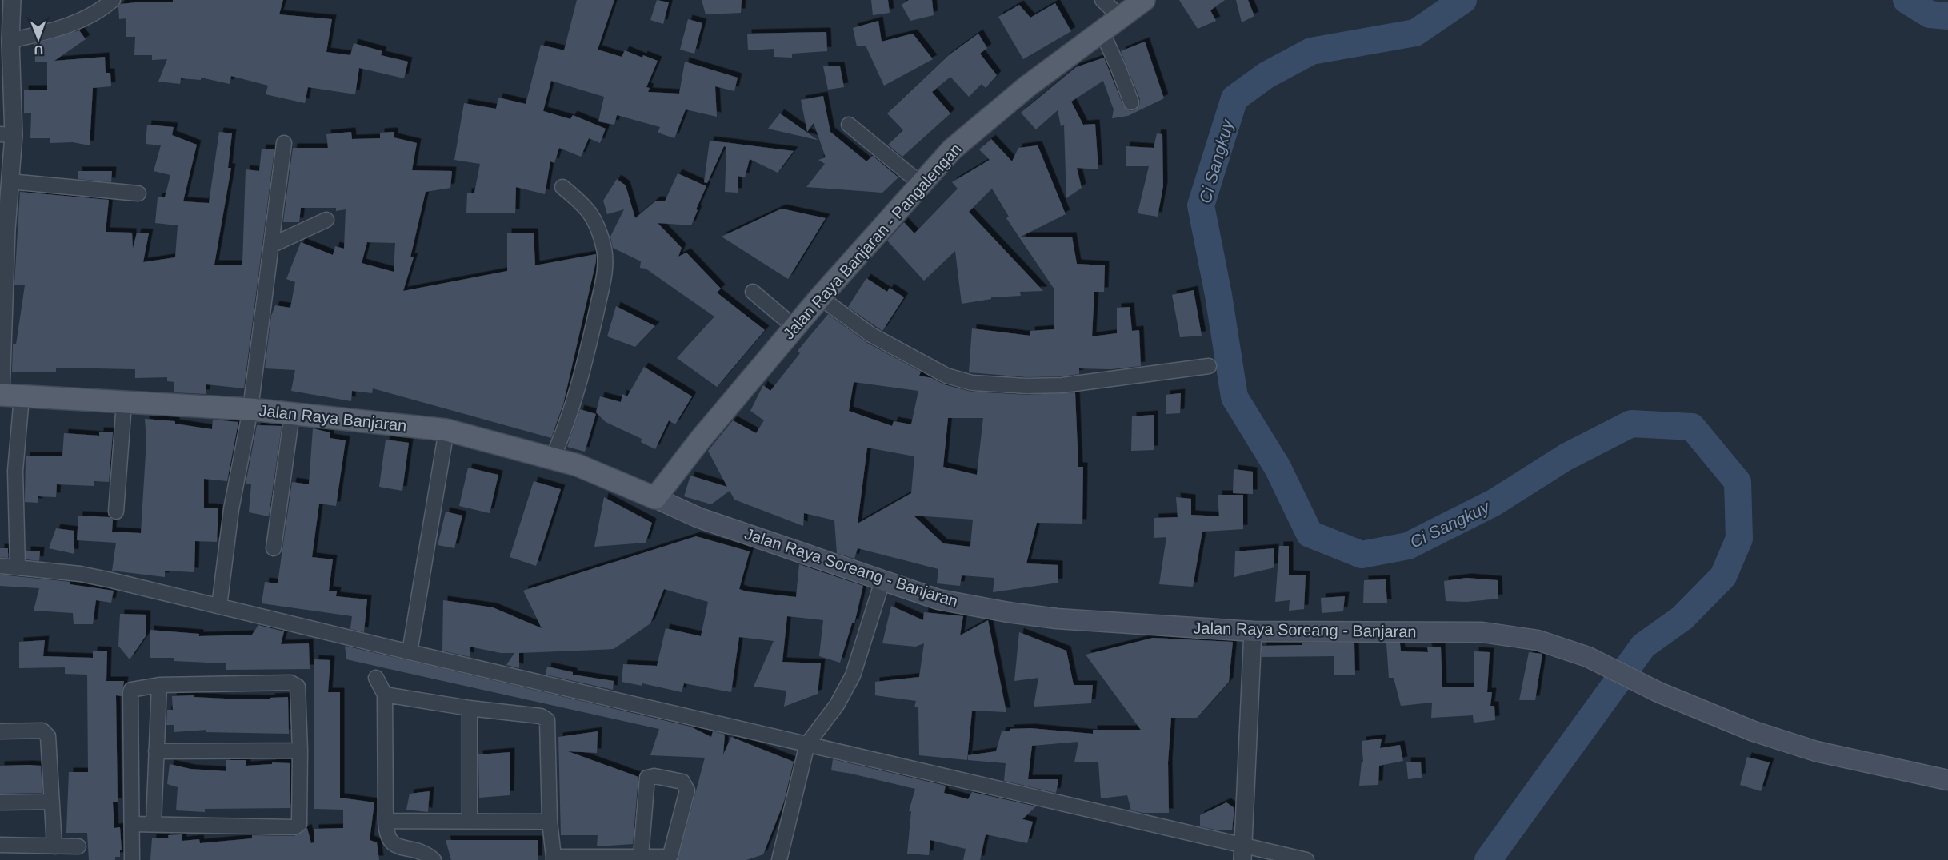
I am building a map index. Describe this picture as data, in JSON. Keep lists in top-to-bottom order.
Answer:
{
  "streets": {
    "main road": ["Jalan Raya Banjaran - Pangalengan", "Jalan Raya Banjaran", "Jalan Raya Soreang - Banjaran"]
  },
  "crossings": [
    ["Jalan Raya Banjaran - Pangalengan", "Jalan Raya Banjaran"],
    ["Jalan Raya Banjaran - Pangalengan", "Jalan Raya Soreang - Banjaran"],
    ["Jalan Raya Banjaran", "Jalan Raya Soreang - Banjaran"]
  ],
  "water": ["Ci Sangkuy"],
  "north": "bottom"
}
